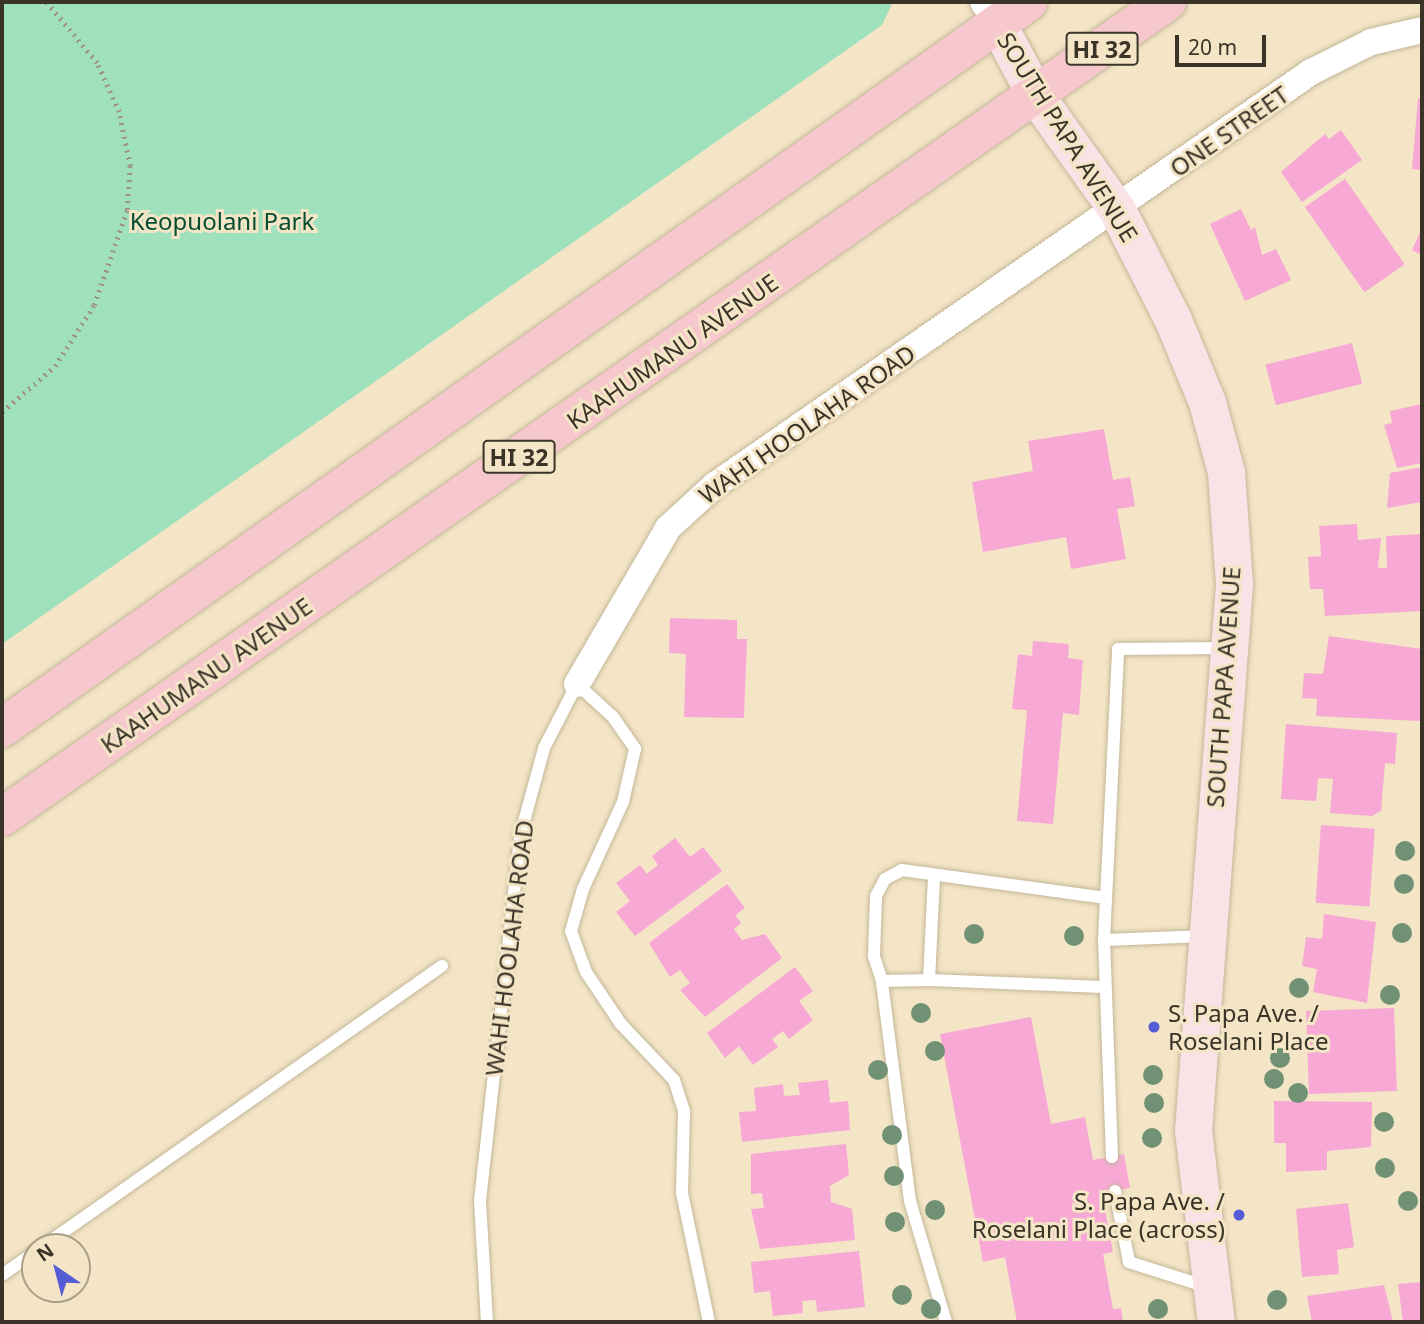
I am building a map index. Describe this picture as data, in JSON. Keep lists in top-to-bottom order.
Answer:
{
  "streets": {
    "main road": ["HI 32", "KAAHUMANU AVENUE"],
    "street": ["ONE STREET", "SOUTH PAPA AVENUE", "WAHI HOOLAHA ROAD"]
  },
  "crossings": [
    ["ONE STREET", "SOUTH PAPA AVENUE"],
    ["ONE STREET", "WAHI HOOLAHA ROAD"],
    ["SOUTH PAPA AVENUE", "KAAHUMANU AVENUE"],
    ["SOUTH PAPA AVENUE", "WAHI HOOLAHA ROAD"]
  ],
  "parks": ["Keopuolani Park"],
  "places": ["S. Papa Ave. / Roselani Place", "S. Papa Ave. / Roselani Place (across)"],
  "scale_bar": "20 m",
  "north": "top left"
}
